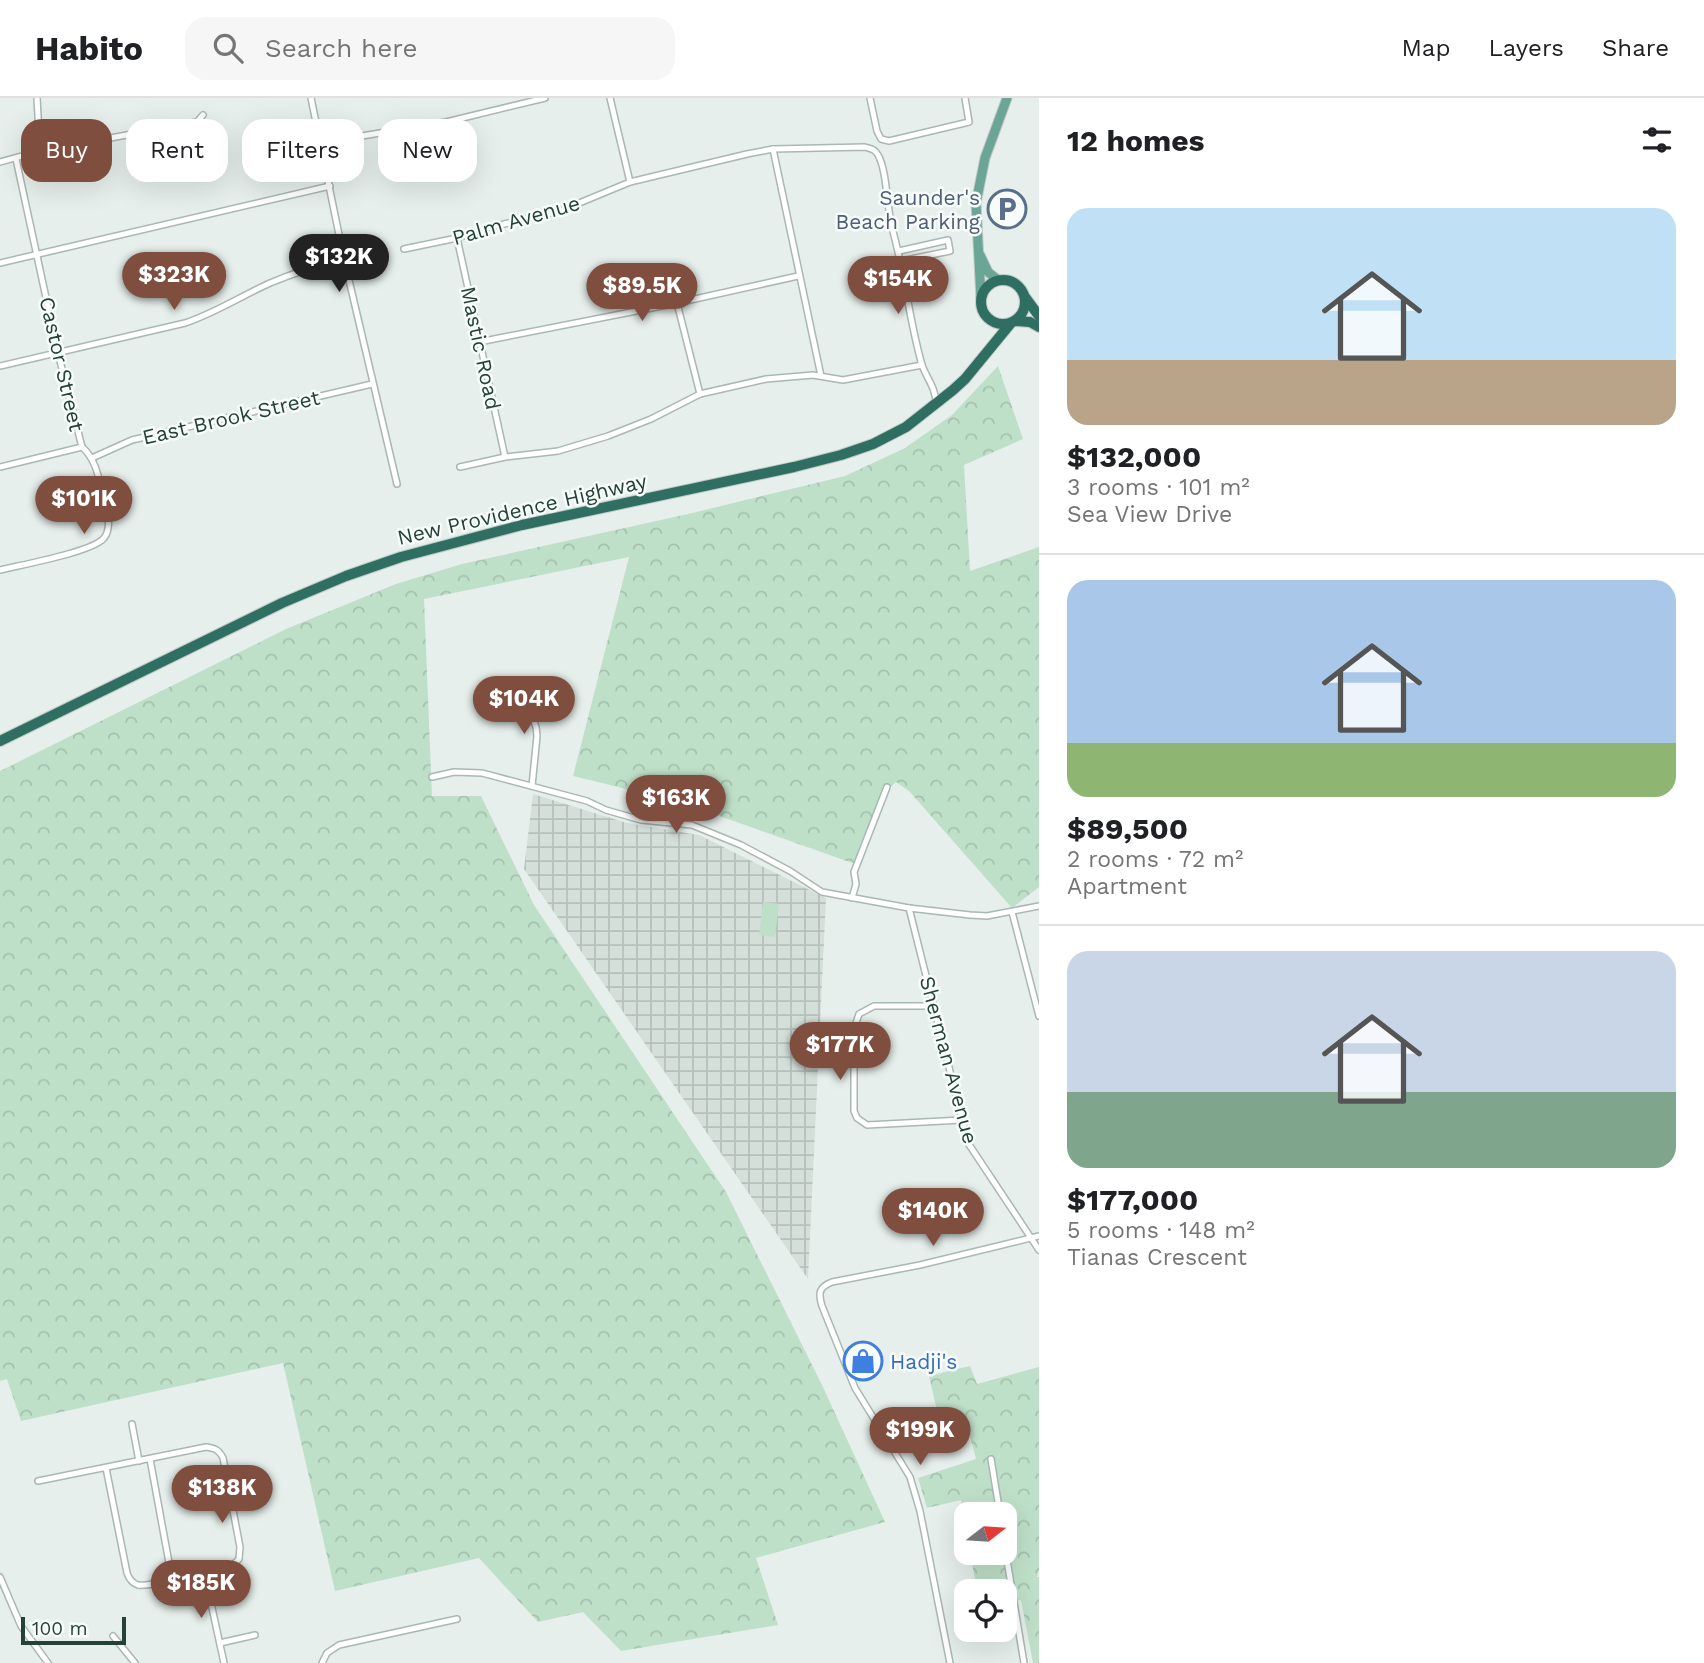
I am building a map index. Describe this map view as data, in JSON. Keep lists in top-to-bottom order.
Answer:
{
  "streets": {
    "highway": ["New Providence Highway"],
    "street": [
      "Palm Avenue",
      "Mastic Road",
      "Castor Street",
      "East Brook Street",
      "Sherman Avenue"
    ]
  },
  "crossings": [
    ["Palm Avenue", "Mastic Road"],
    ["Palm Avenue", "New Providence Highway"],
    ["Castor Street", "East Brook Street"]
  ],
  "places": {
    "parking": ["Saunder's Beach Parking"],
    "shop": ["Hadji's"]
  },
  "scale_bar": "100 m",
  "north": "right",
  "page": {
    "header": "Habito",
    "search": "Search here",
    "nav": ["Map", "Layers", "Share"],
    "heading": "12 homes",
    "chip": [
      "Buy",
      "Rent",
      "Filters",
      "New"
    ],
    "list": [
      {
        "name": "$132,000",
        "note": "3 rooms · 101 m² · Sea View Drive"
      },
      {
        "name": "$89,500",
        "note": "2 rooms · 72 m² · Apartment"
      },
      {
        "name": "$177,000",
        "note": "5 rooms · 148 m² · Tianas Crescent"
      }
    ],
    "price": [
      "$132K",
      "$323K",
      "$154K",
      "$89.5K",
      "$101K",
      "$104K",
      "$163K",
      "$177K",
      "$140K",
      "$199K",
      "$138K",
      "$185K"
    ],
    "scale": "100 m"
  }
}
